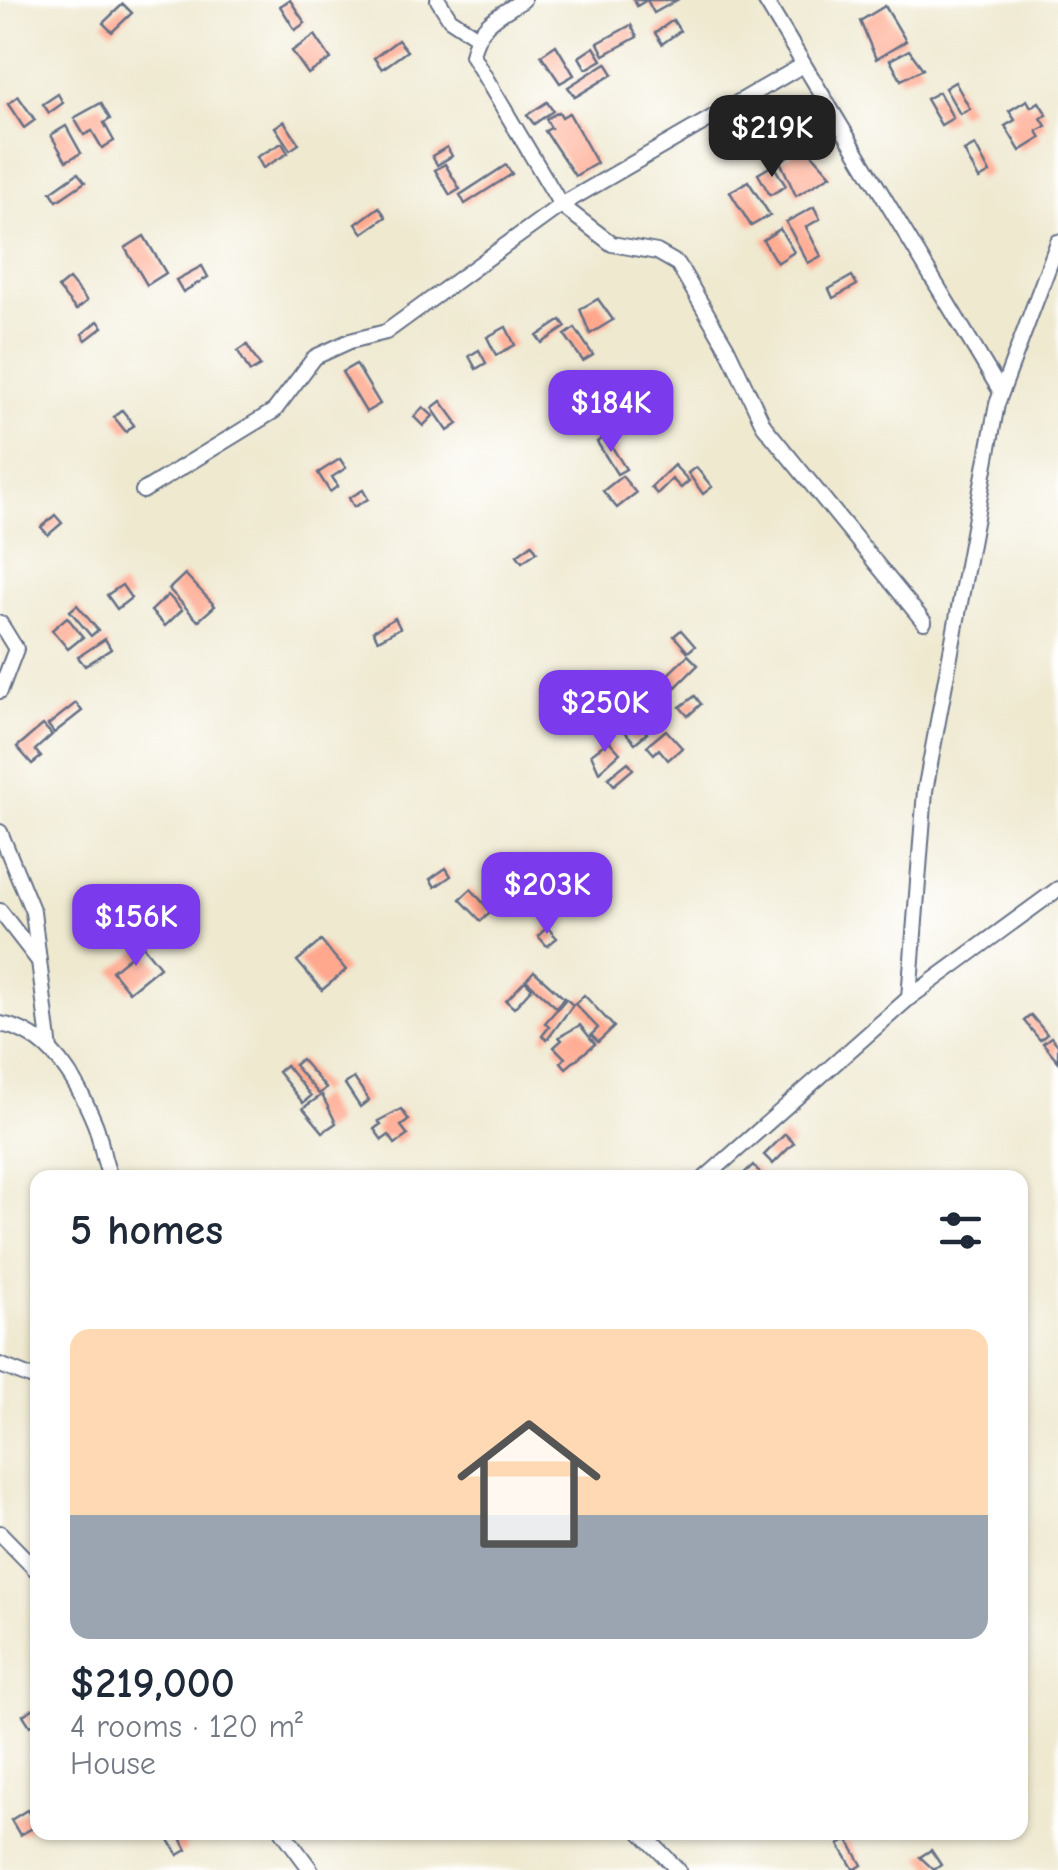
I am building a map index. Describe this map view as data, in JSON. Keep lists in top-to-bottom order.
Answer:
{
  "page": {
    "price": [
      "$219K",
      "$184K",
      "$250K",
      "$203K",
      "$156K"
    ],
    "heading": "5 homes",
    "list": [
      {
        "name": "$219,000",
        "note": "4 rooms · 120 m² · House"
      }
    ]
  }
}
